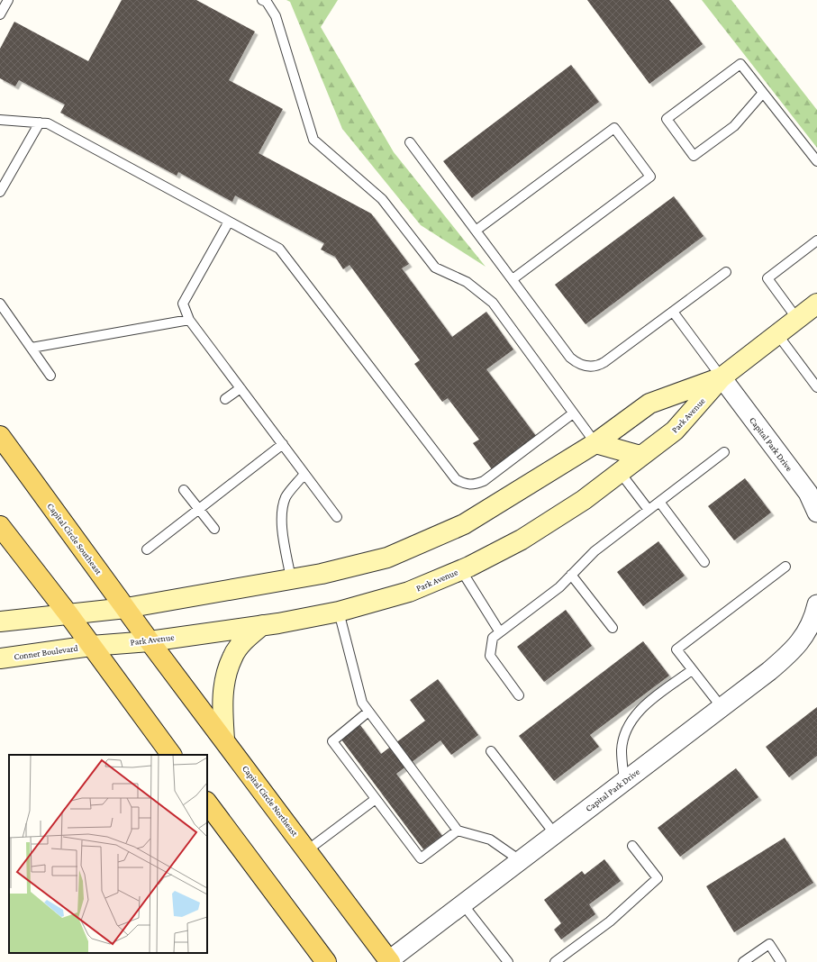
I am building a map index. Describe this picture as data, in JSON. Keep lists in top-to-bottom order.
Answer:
{
  "streets": {
    "main road": [
      "Park Avenue",
      "Capital Circle Southeast",
      "Conner Boulevard",
      "Capital Circle Northeast"
    ],
    "street": ["Capital Park Drive"]
  },
  "crossings": [
    ["Park Avenue", "Capital Park Drive"],
    ["Park Avenue", "Capital Circle Southeast"],
    ["Park Avenue", "Conner Boulevard"],
    ["Park Avenue", "Capital Circle Northeast"],
    ["Capital Park Drive", "Capital Circle Northeast"],
    ["Capital Circle Southeast", "Capital Circle Northeast"]
  ]
}
